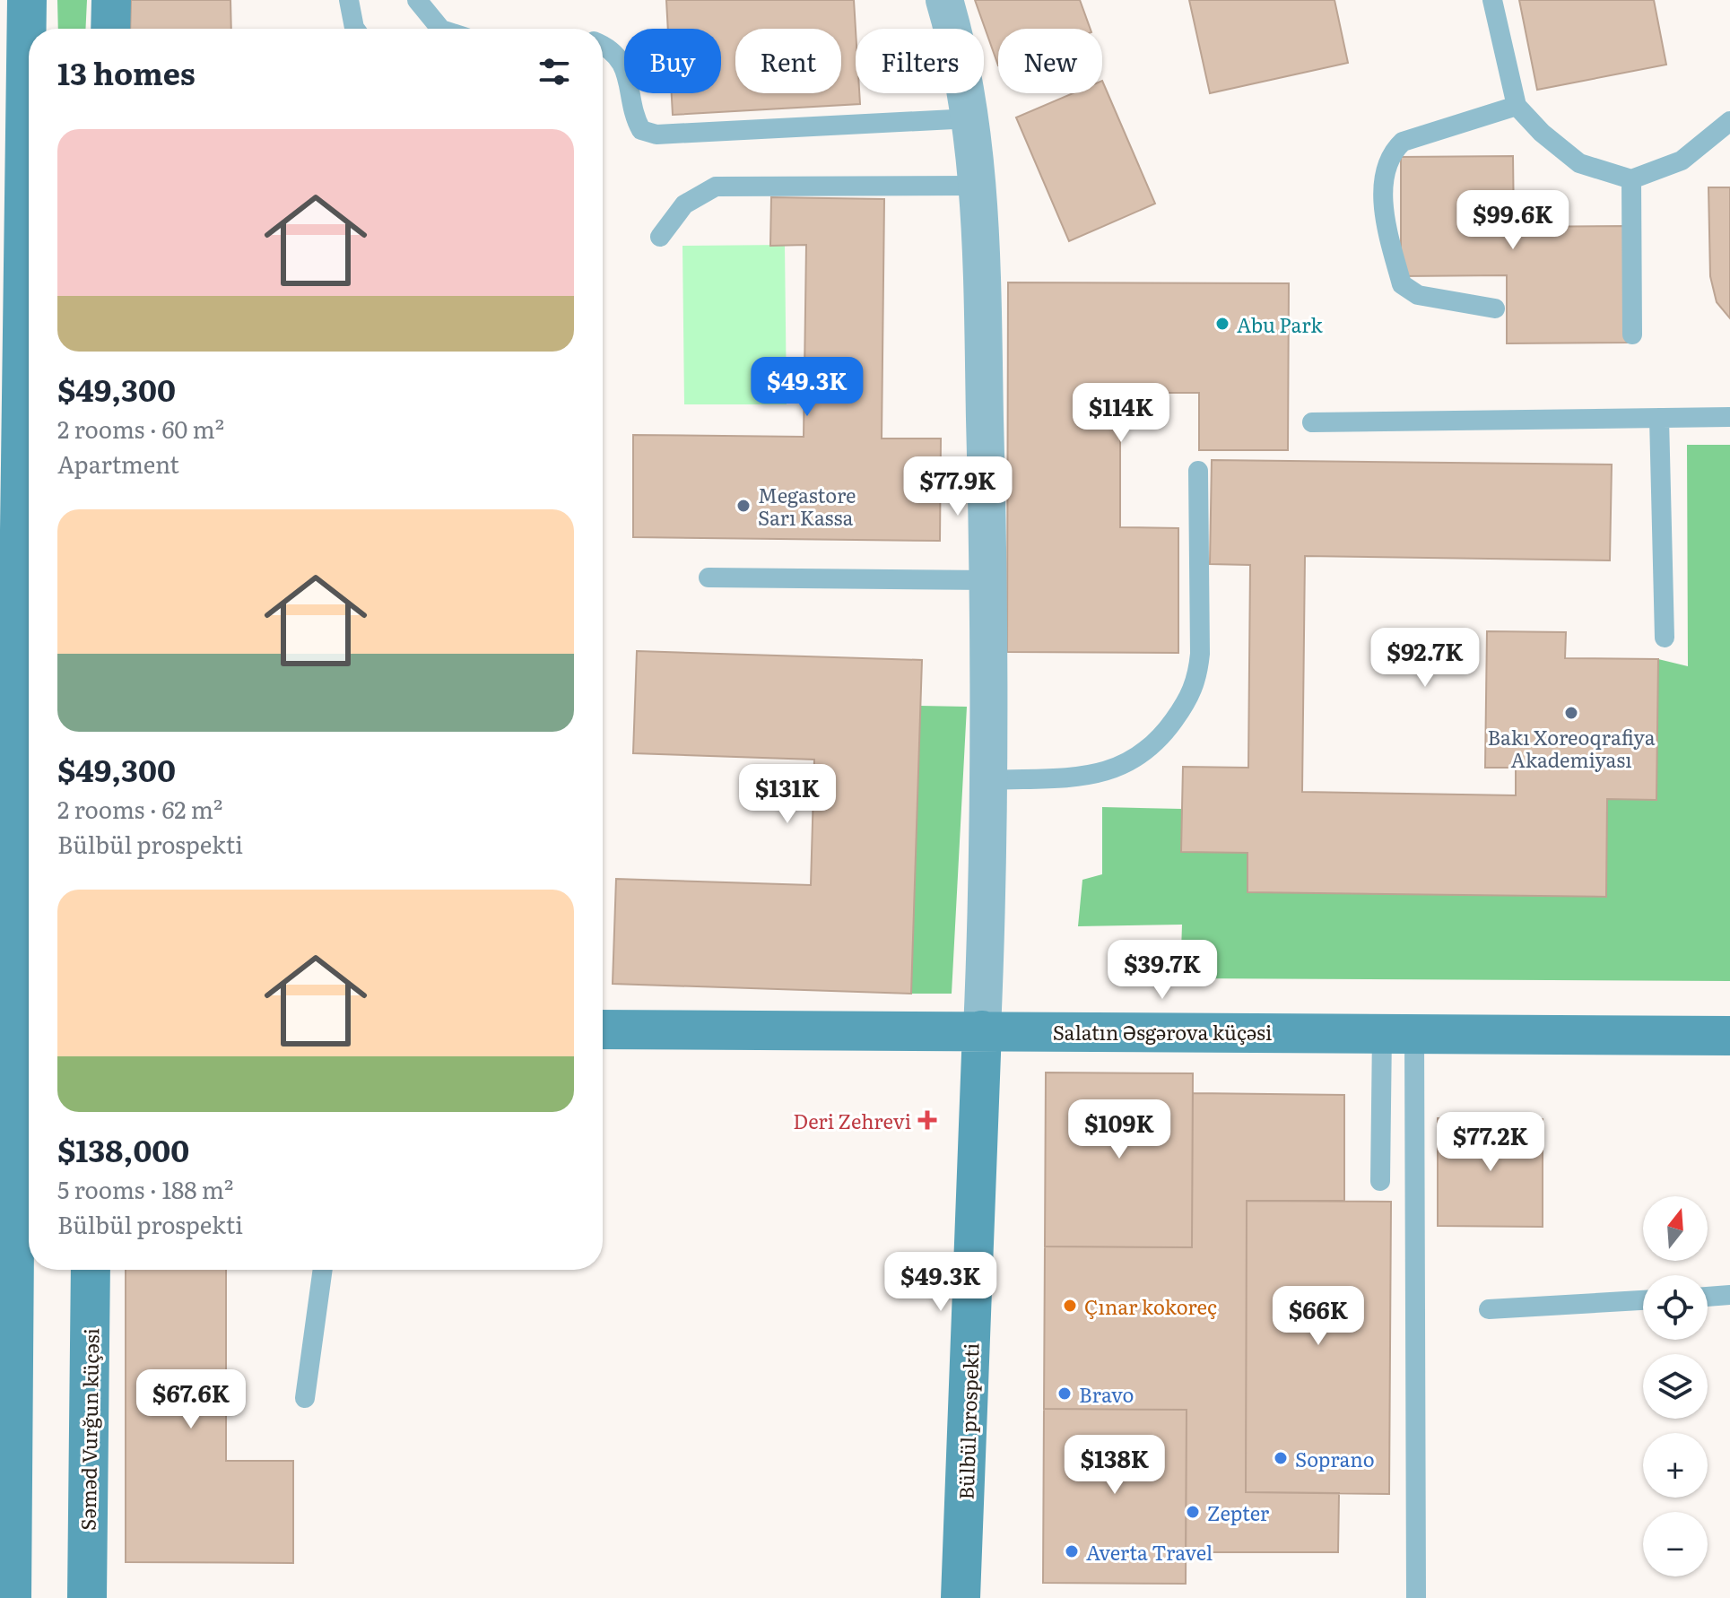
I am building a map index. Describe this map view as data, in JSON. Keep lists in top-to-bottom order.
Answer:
{
  "streets": {
    "main road": ["Salatın Əsgərova küçəsi", "Bülbül prospekti", "Səməd Vurğun küçəsi"]
  },
  "crossings": [
    ["Salatın Əsgərova küçəsi", "Bülbül prospekti"]
  ],
  "places": {
    "other": [
      "Abu Park",
      "Megastore Sarı Kassa",
      "Bakı Xoreoqrafiya Akademiyası",
      "Çınar kokoreç",
      "Bravo",
      "Soprano",
      "Zepter",
      "Averta Travel"
    ],
    "health": ["Deri Zehrevi"]
  },
  "north": "top",
  "page": {
    "chip": [
      "Buy",
      "Rent",
      "Filters",
      "New"
    ],
    "heading": "13 homes",
    "list": [
      {
        "name": "$49,300",
        "note": "2 rooms · 60 m² · Apartment"
      },
      {
        "name": "$49,300",
        "note": "2 rooms · 62 m² · Bülbül prospekti"
      },
      {
        "name": "$138,000",
        "note": "5 rooms · 188 m² · Bülbül prospekti"
      }
    ],
    "price": [
      "$99.6K",
      "$49.3K",
      "$114K",
      "$77.9K",
      "$92.7K",
      "$131K",
      "$39.7K",
      "$109K",
      "$77.2K",
      "$49.3K",
      "$66K",
      "$67.6K",
      "$138K"
    ],
    "map_buttons": ["+", "−"]
  }
}
